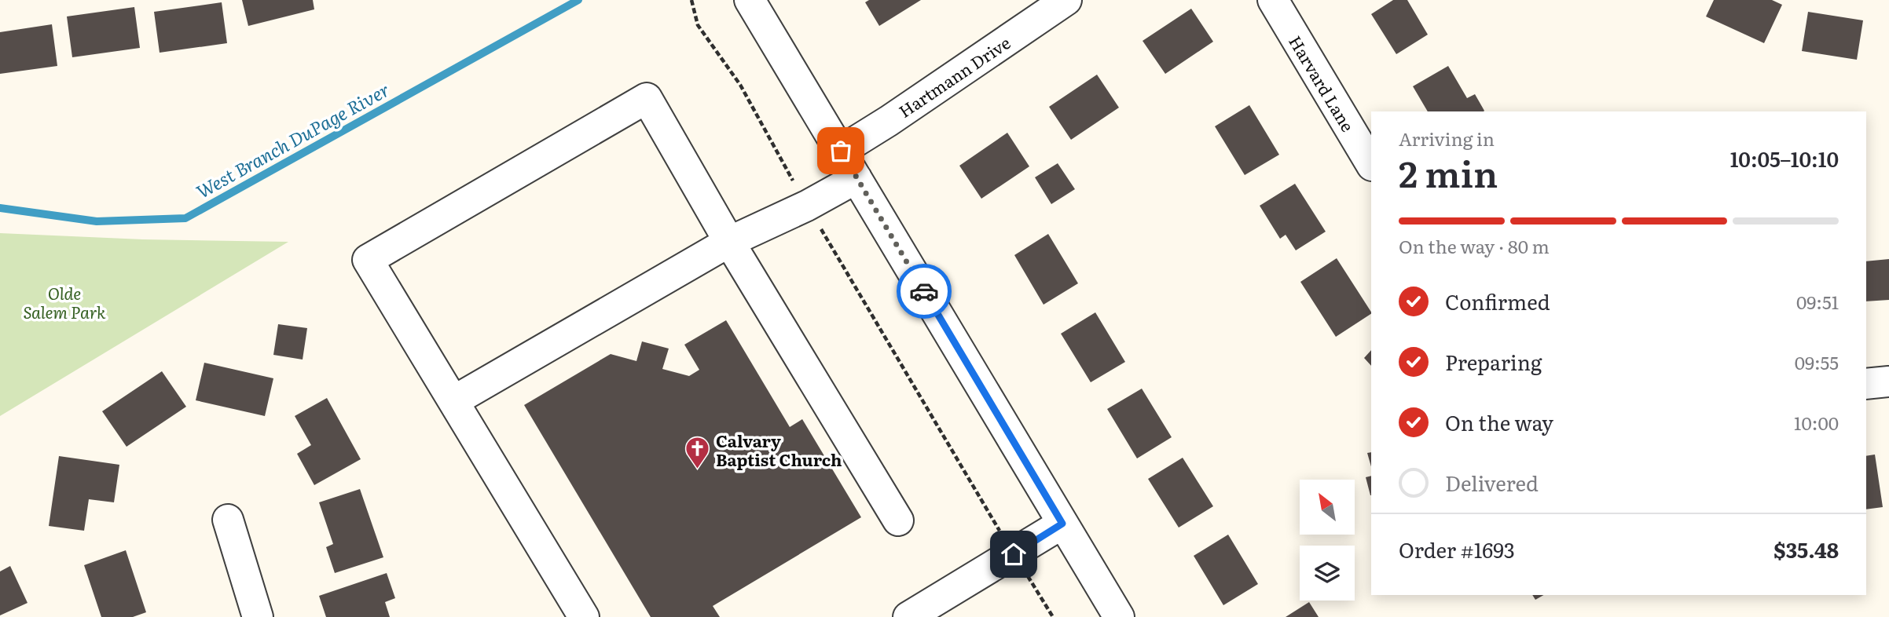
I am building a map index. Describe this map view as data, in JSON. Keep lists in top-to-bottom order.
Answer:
{
  "streets": {
    "street": ["Hartmann Drive", "Harvard Lane"]
  },
  "water": ["West Branch DuPage River"],
  "parks": ["Olde Salem Park"],
  "places": {
    "church": ["Calvary Baptist Church"]
  },
  "north": "top left",
  "page": {
    "heading": ["2 min", "Arriving in", "10:05–10:10"],
    "panel": ["Order #1693", "$35.48"],
    "bar": "On the way · 80 m",
    "list": [
      ["Confirmed", "09:51"],
      ["Preparing", "09:55"],
      ["On the way", "10:00"],
      "Delivered"
    ]
  }
}
